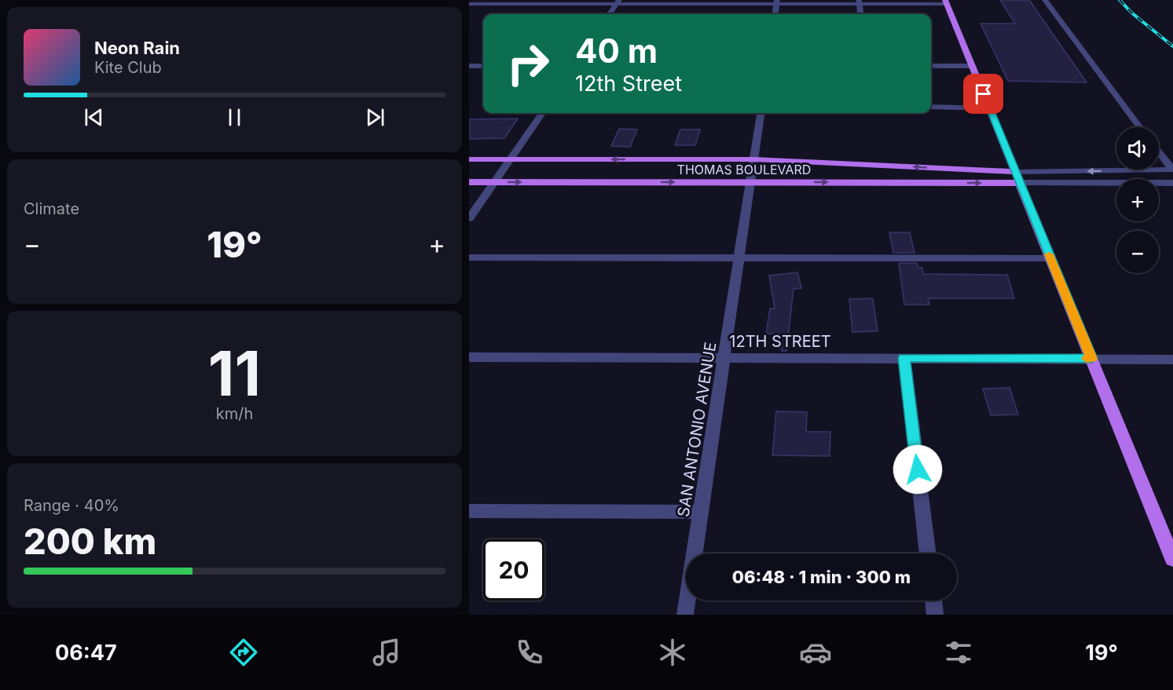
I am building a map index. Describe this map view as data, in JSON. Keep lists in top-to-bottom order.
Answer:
{
  "streets": {
    "main road": ["THOMAS BOULEVARD"],
    "street": ["12TH STREET", "SAN ANTONIO AVENUE"]
  },
  "crossings": [
    ["THOMAS BOULEVARD", "SAN ANTONIO AVENUE"],
    ["12TH STREET", "SAN ANTONIO AVENUE"]
  ],
  "page": {
    "turn": ["40 m", "12th Street"],
    "song": ["Neon Rain", "Kite Club"],
    "map_buttons": ["+", "−"],
    "tile": [
      "Climate",
      ["11", "km/h"],
      ["Range · 40%", "200 km"]
    ],
    "heat": ["−", "19°", "+"],
    "limit": "20",
    "trip": "06:48 · 1 min · 300 m",
    "tabs": ["06:47", "19°"]
  }
}
